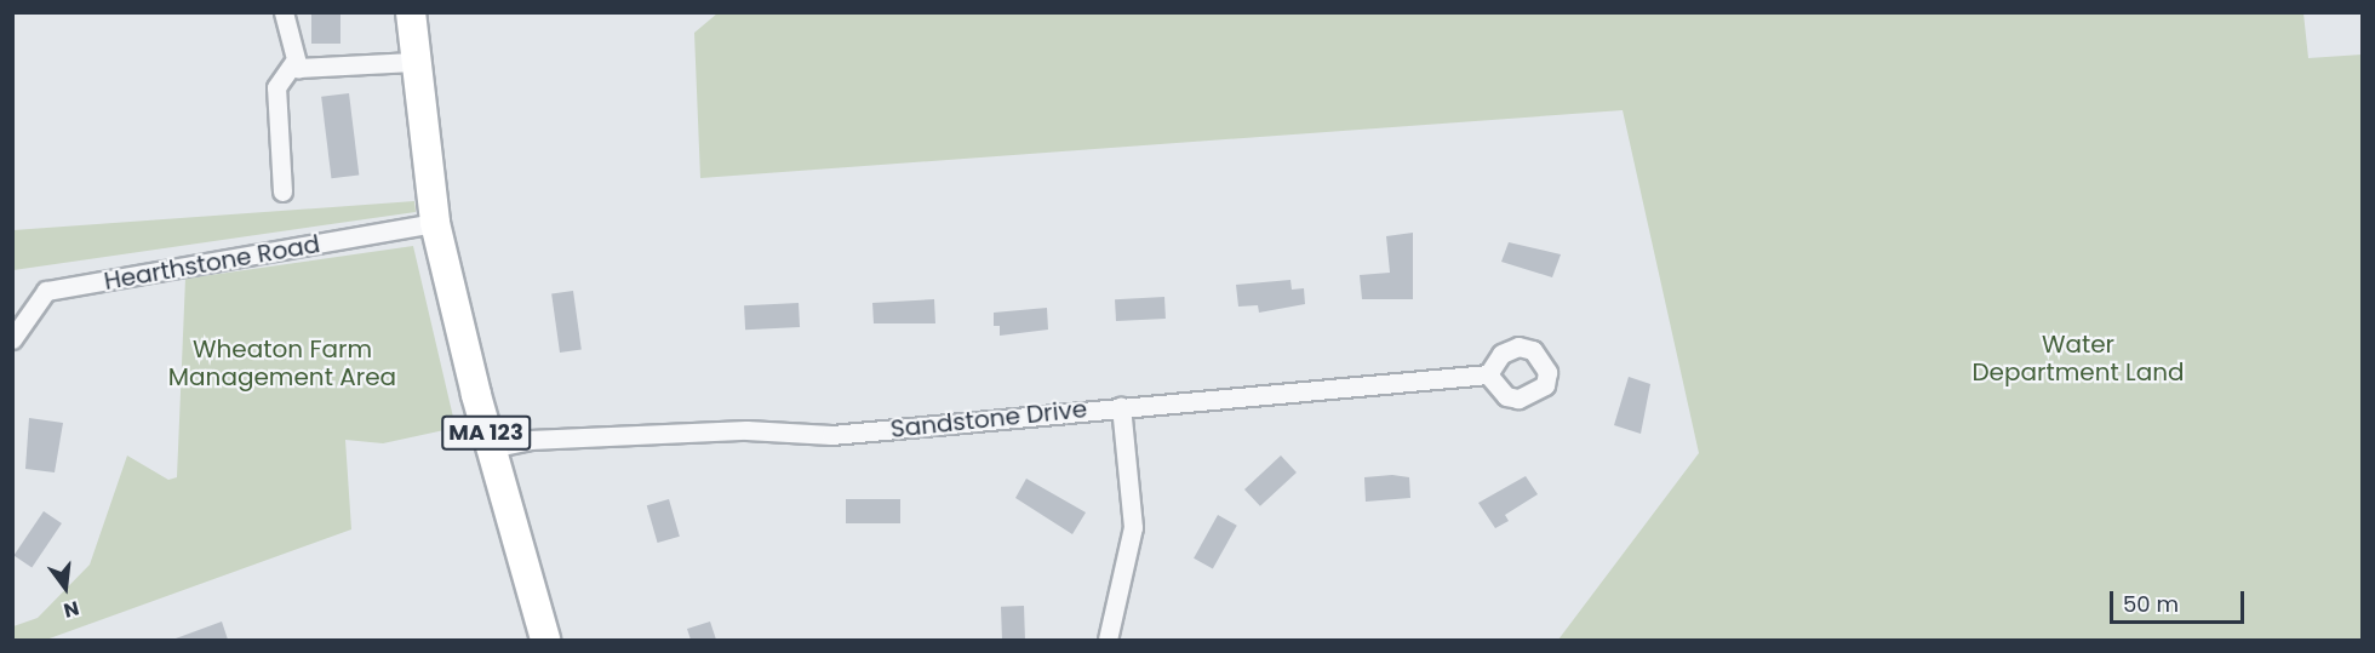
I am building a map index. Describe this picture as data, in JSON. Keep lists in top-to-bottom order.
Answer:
{
  "streets": {
    "highway": ["MA 123"],
    "street": ["Hearthstone Road", "Sandstone Drive"]
  },
  "crossings": [
    ["Hearthstone Road", "MA 123"],
    ["Sandstone Drive", "MA 123"]
  ],
  "parks": ["Water Department Land", "Wheaton Farm Management Area"],
  "scale_bar": "50 m",
  "north": "bottom"
}
